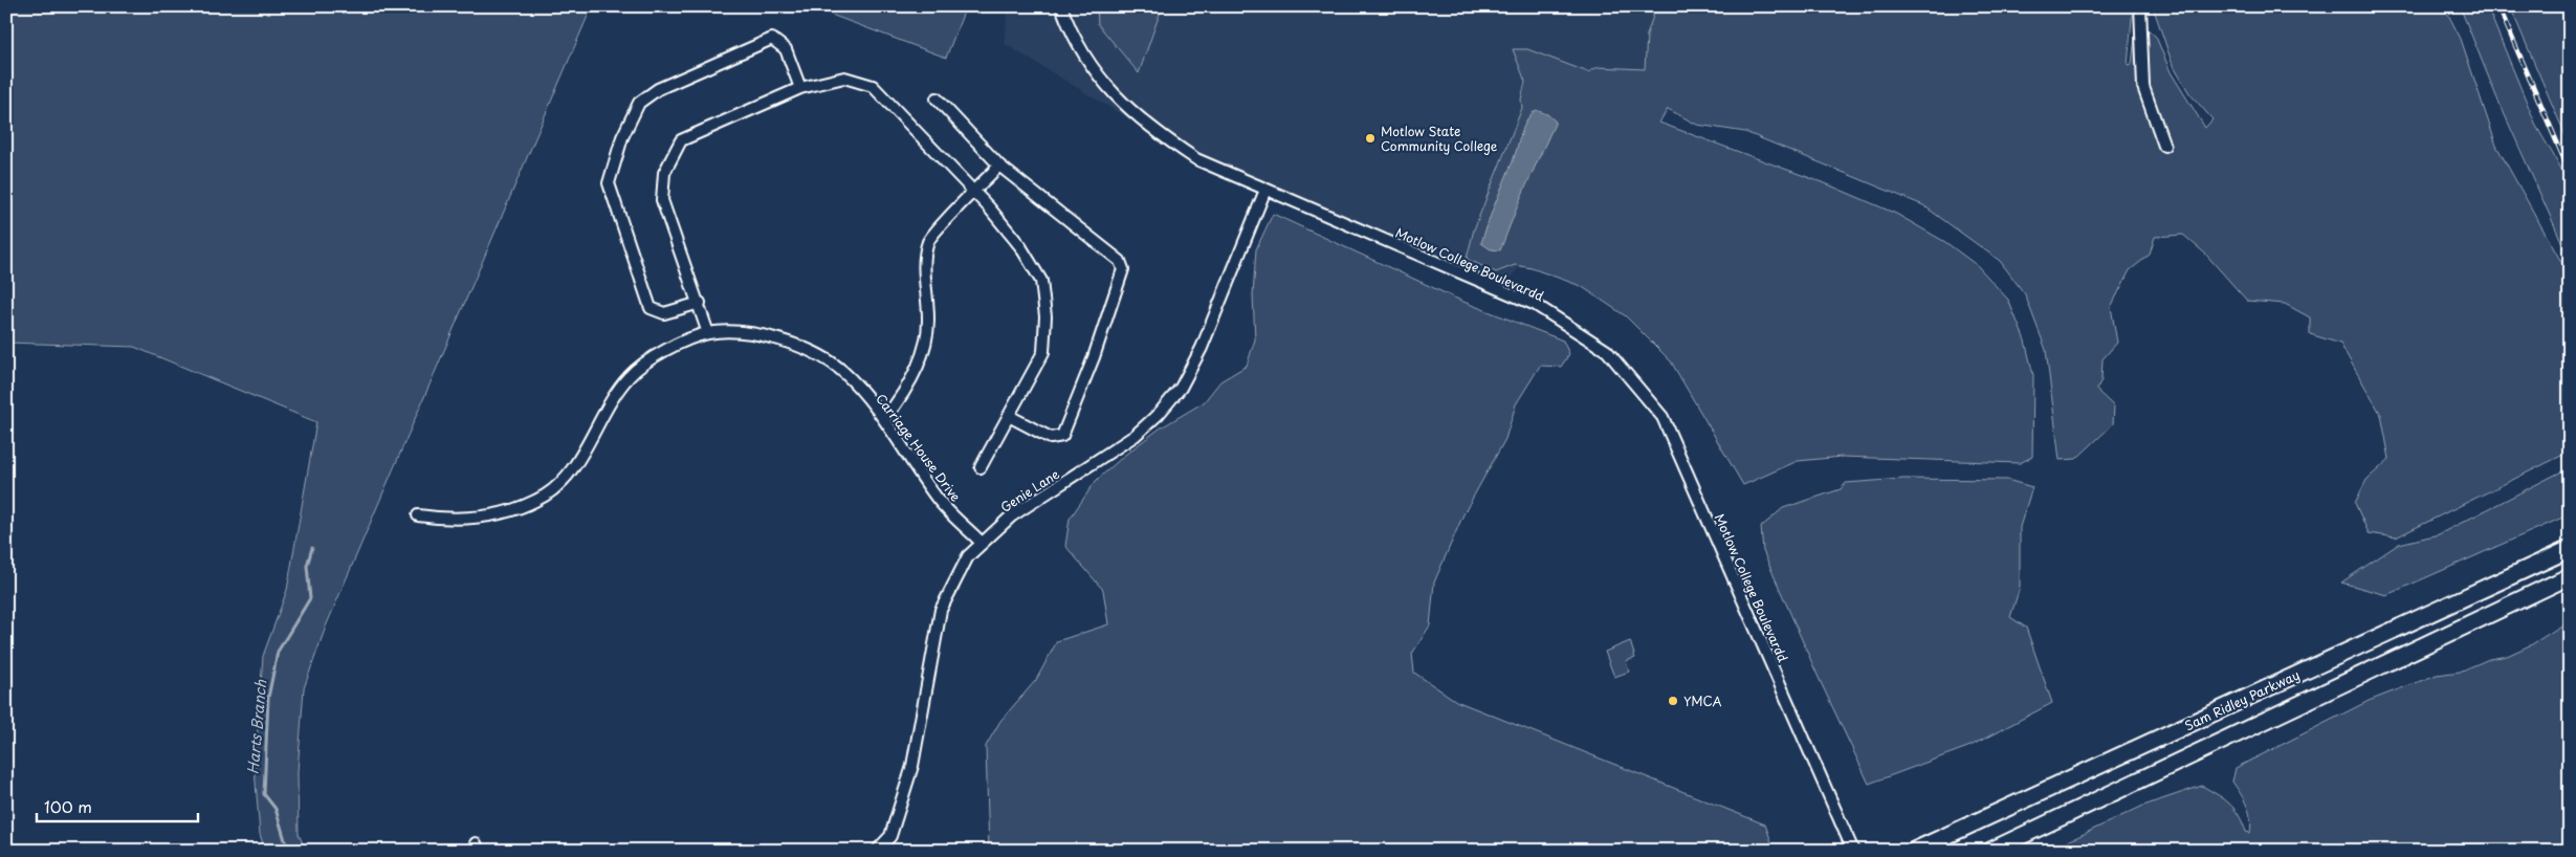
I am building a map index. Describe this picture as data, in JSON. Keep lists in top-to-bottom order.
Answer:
{
  "streets": {
    "main road": ["Sam Ridley Parkway"],
    "street": ["Motlow College Boulevardd", "Carriage House Drive", "Genie Lane"]
  },
  "crossings": [
    ["Motlow College Boulevardd", "Genie Lane"],
    ["Carriage House Drive", "Genie Lane"]
  ],
  "water": ["Harts Branch"],
  "places": ["Motlow State Community College", "YMCA"],
  "scale_bar": "100 m"
}
